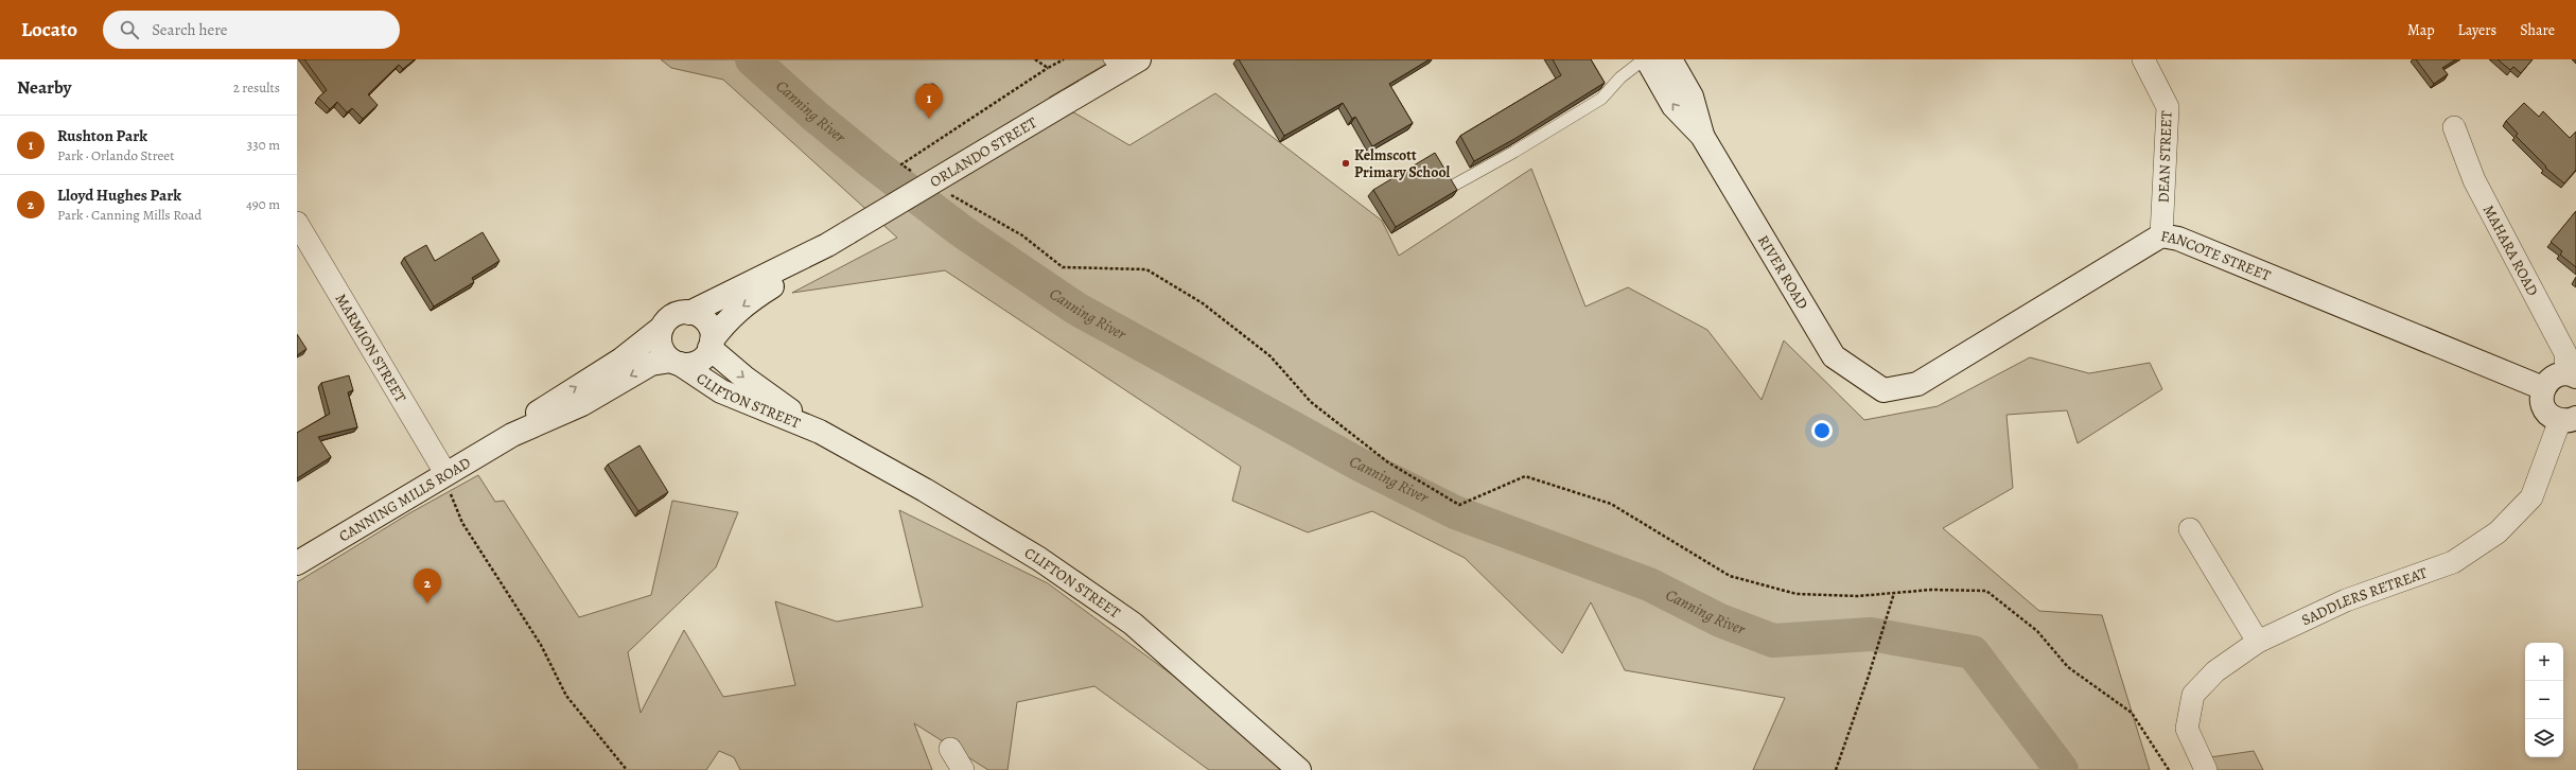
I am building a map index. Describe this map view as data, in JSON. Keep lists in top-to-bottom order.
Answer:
{
  "streets": {
    "main road": [
      "ORLANDO STREET",
      "FANCOTE STREET",
      "RIVER ROAD",
      "CLIFTON STREET",
      "CANNING MILLS ROAD"
    ],
    "street": [
      "DEAN STREET",
      "MAHARA ROAD",
      "MARMION STREET",
      "SADDLERS RETREAT"
    ]
  },
  "crossings": [
    ["ORLANDO STREET", "CLIFTON STREET"],
    ["ORLANDO STREET", "CANNING MILLS ROAD"],
    ["DEAN STREET", "FANCOTE STREET"],
    ["FANCOTE STREET", "RIVER ROAD"],
    ["MARMION STREET", "CANNING MILLS ROAD"],
    ["CLIFTON STREET", "CANNING MILLS ROAD"]
  ],
  "water": ["Canning River"],
  "places": ["Kelmscott Primary School"],
  "page": {
    "header": "Locato",
    "search": "Search here",
    "nav": ["Map", "Layers", "Share"],
    "heading": ["Nearby", "2 results"],
    "pins": ["1", "2"],
    "list": [
      {
        "mark": "1",
        "name": "Rushton Park",
        "note": "Park · Orlando Street",
        "value": "330 m"
      },
      {
        "mark": "2",
        "name": "Lloyd Hughes Park",
        "note": "Park · Canning Mills Road",
        "value": "490 m"
      }
    ],
    "map_buttons": ["+", "−"]
  }
}
